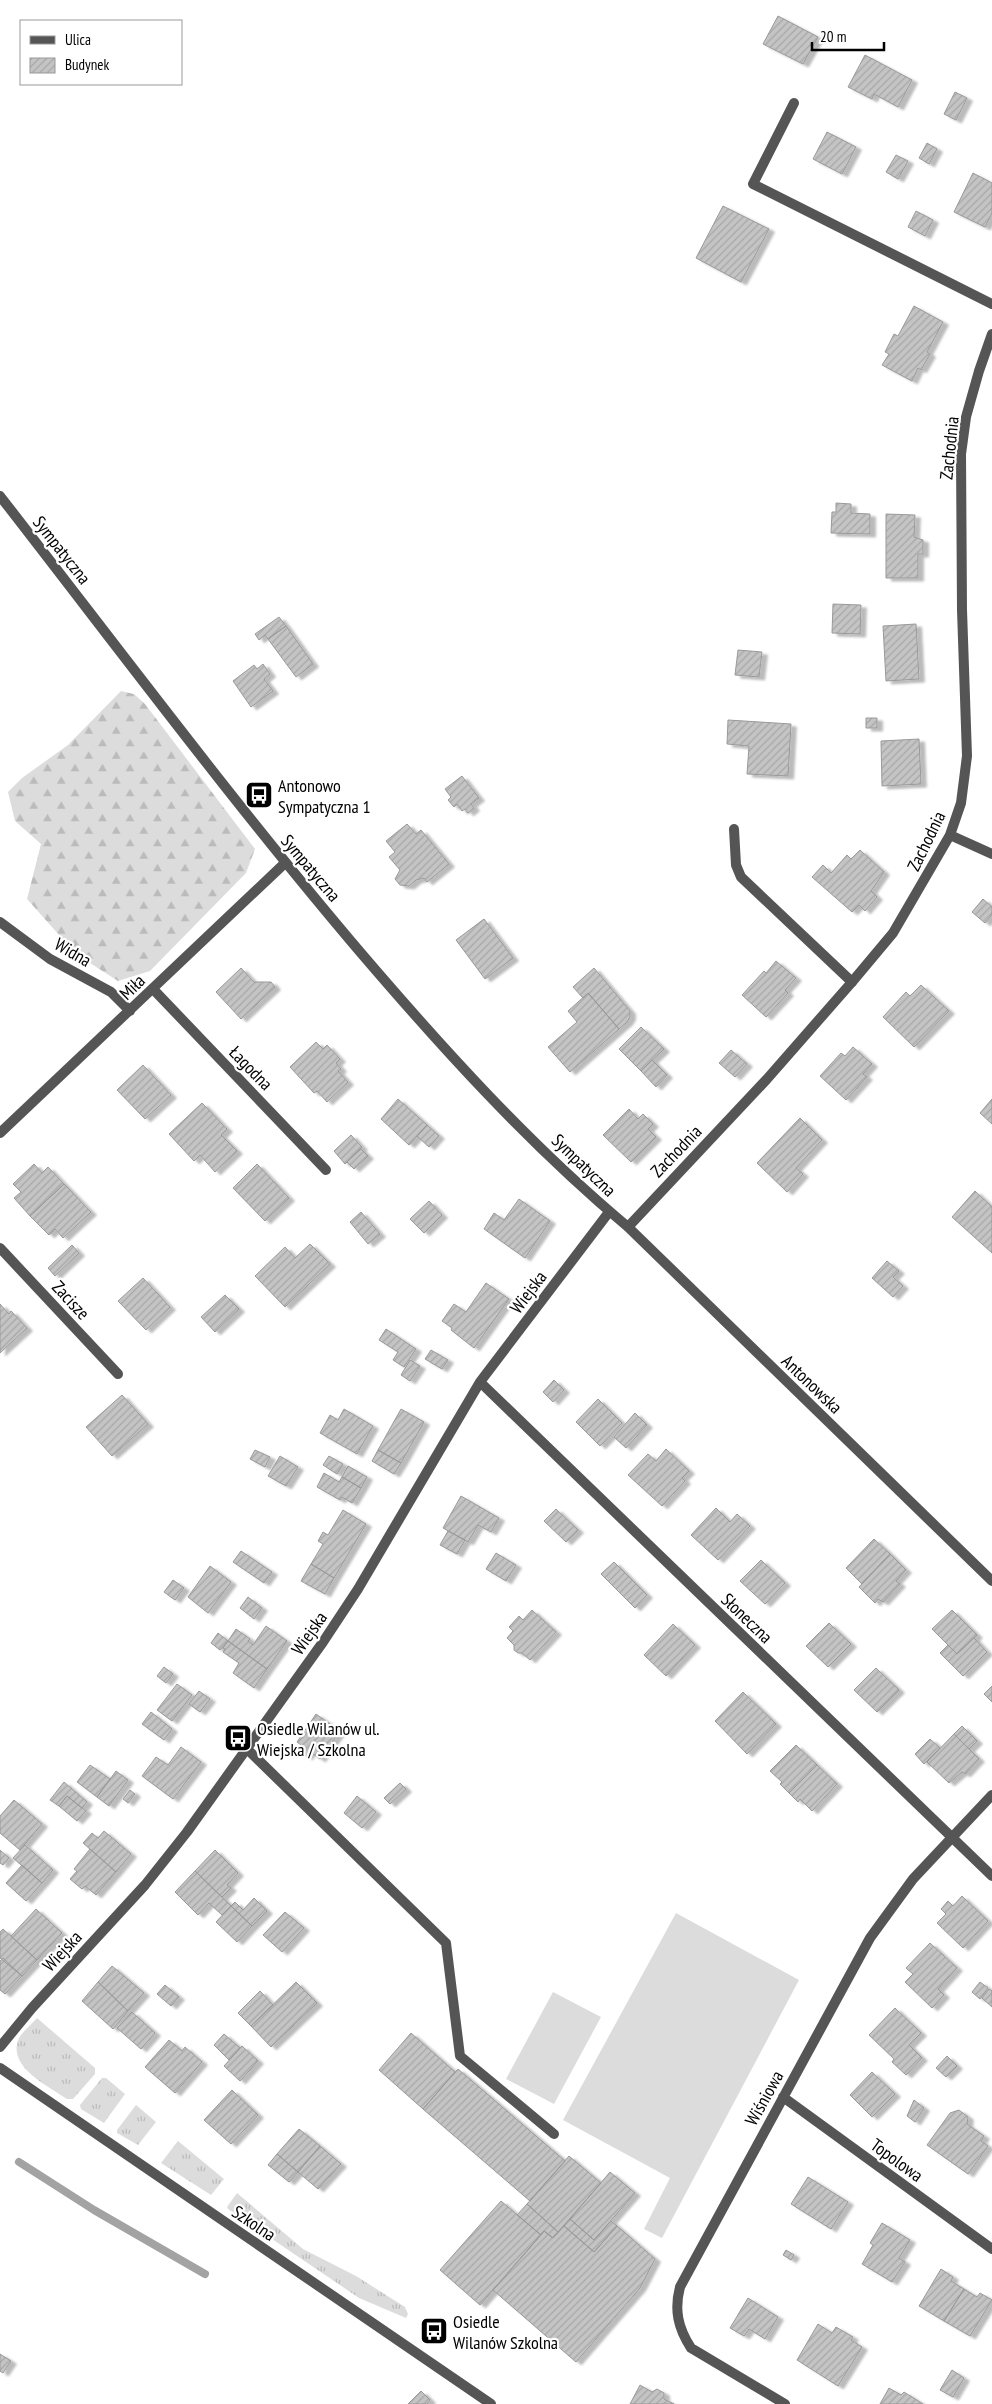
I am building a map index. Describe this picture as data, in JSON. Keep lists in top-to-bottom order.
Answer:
{
  "streets": {
    "street": [
      "Zachodnia",
      "Sympatyczna",
      "Widna",
      "Miła",
      "Łagodna",
      "Wiejska",
      "Zacisze",
      "Antonowska",
      "Słoneczna",
      "Wiśniowa",
      "Topolowa",
      "Szkolna"
    ]
  },
  "crossings": [
    ["Zachodnia", "Antonowska"],
    ["Sympatyczna", "Miła"],
    ["Sympatyczna", "Wiejska"],
    ["Sympatyczna", "Antonowska"],
    ["Widna", "Miła"],
    ["Miła", "Łagodna"],
    ["Wiejska", "Antonowska"],
    ["Wiejska", "Słoneczna"],
    ["Słoneczna", "Wiśniowa"],
    ["Wiśniowa", "Topolowa"]
  ],
  "places": {
    "bus stop": ["Antonowo Sympatyczna 1", "Osiedle Wilanów ul. Wiejska / Szkolna", "Osiedle Wilanów Szkolna"]
  },
  "legend": ["Ulica", "Budynek"],
  "scale_bar": "20 m"
}
